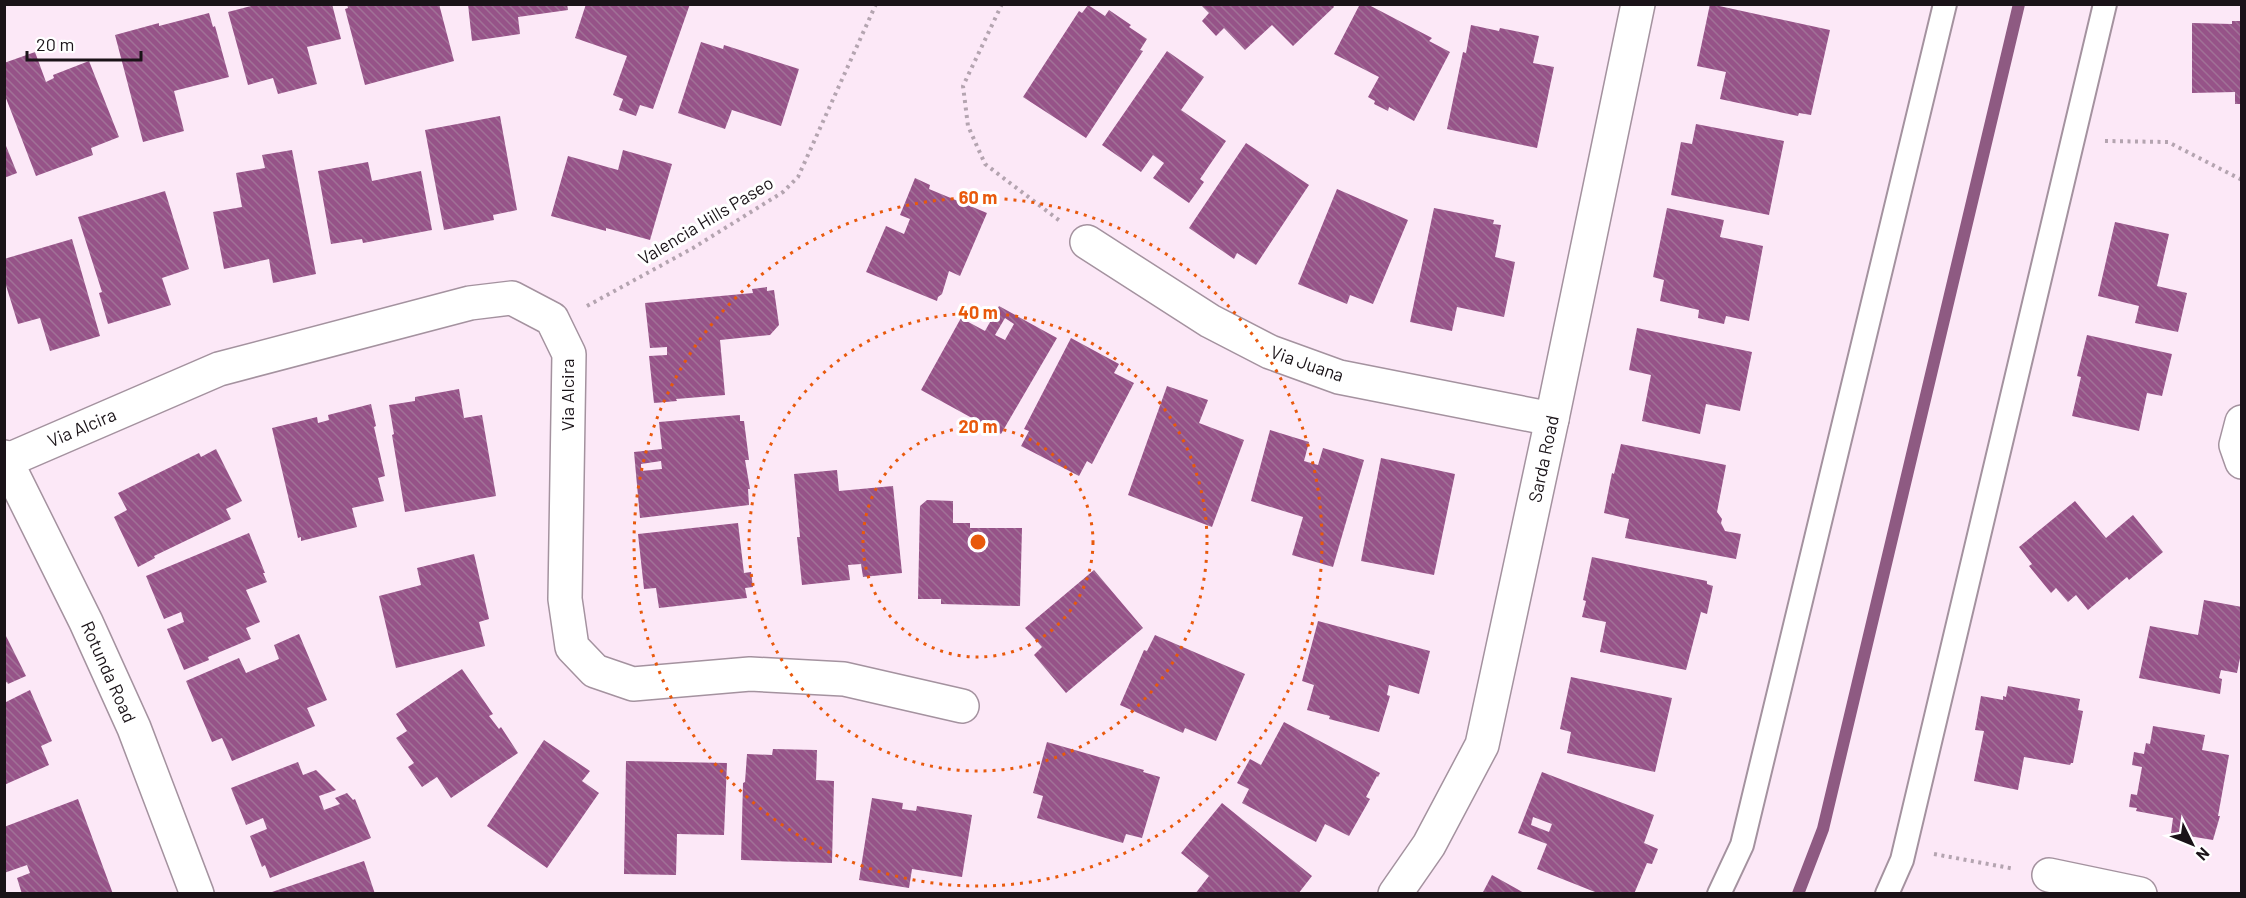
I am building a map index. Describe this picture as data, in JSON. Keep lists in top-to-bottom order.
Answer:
{
  "streets": {
    "street": [
      "Via Juana",
      "Via Alcira",
      "Sarda Road",
      "Rotunda Road"
    ],
    "path": ["Valencia Hills Paseo"]
  },
  "crossings": [
    ["Valencia Hills Paseo", "Via Alcira"],
    ["Via Juana", "Sarda Road"],
    ["Via Alcira", "Rotunda Road"]
  ],
  "scale_bar": "20 m",
  "north": "bottom right",
  "rings": ["60 m", "40 m", "20 m"]
}
